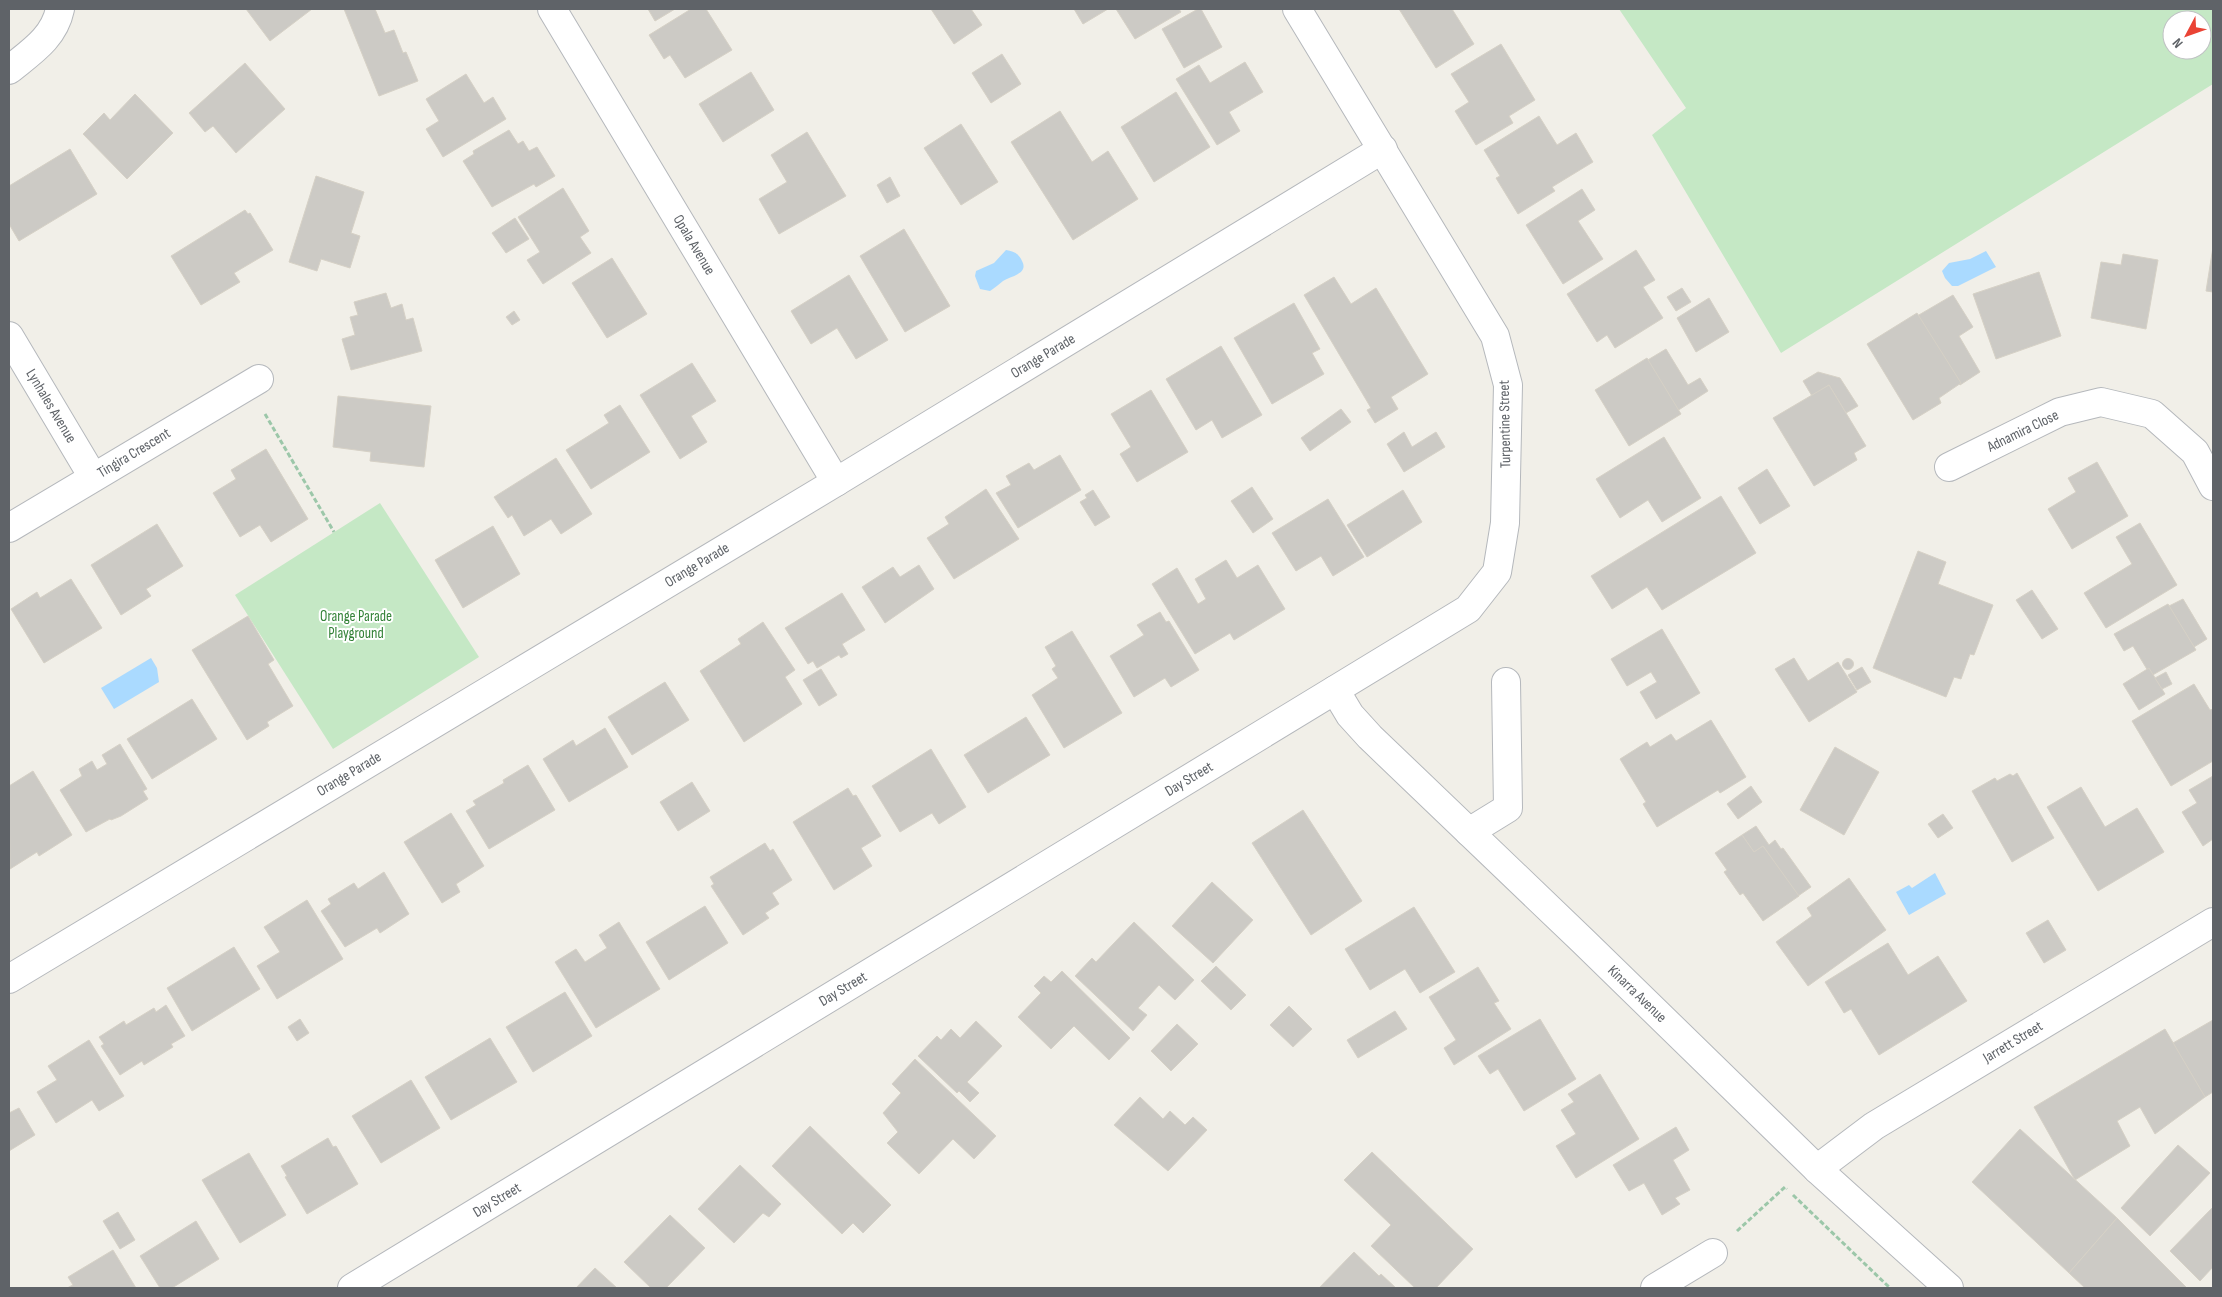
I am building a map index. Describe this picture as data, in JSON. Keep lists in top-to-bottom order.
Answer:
{
  "streets": {
    "street": [
      "Opala Avenue",
      "Orange Parade",
      "Lynhales Avenue",
      "Turpentine Street",
      "Adnamira Close",
      "Tingira Crescent",
      "Day Street",
      "Kinarra Avenue",
      "Jarrett Street"
    ]
  },
  "crossings": [
    ["Opala Avenue", "Orange Parade"],
    ["Orange Parade", "Turpentine Street"],
    ["Lynhales Avenue", "Tingira Crescent"],
    ["Turpentine Street", "Day Street"],
    ["Turpentine Street", "Kinarra Avenue"],
    ["Day Street", "Kinarra Avenue"],
    ["Kinarra Avenue", "Jarrett Street"]
  ],
  "parks": ["Orange Parade Playground"],
  "north": "bottom left"
}
